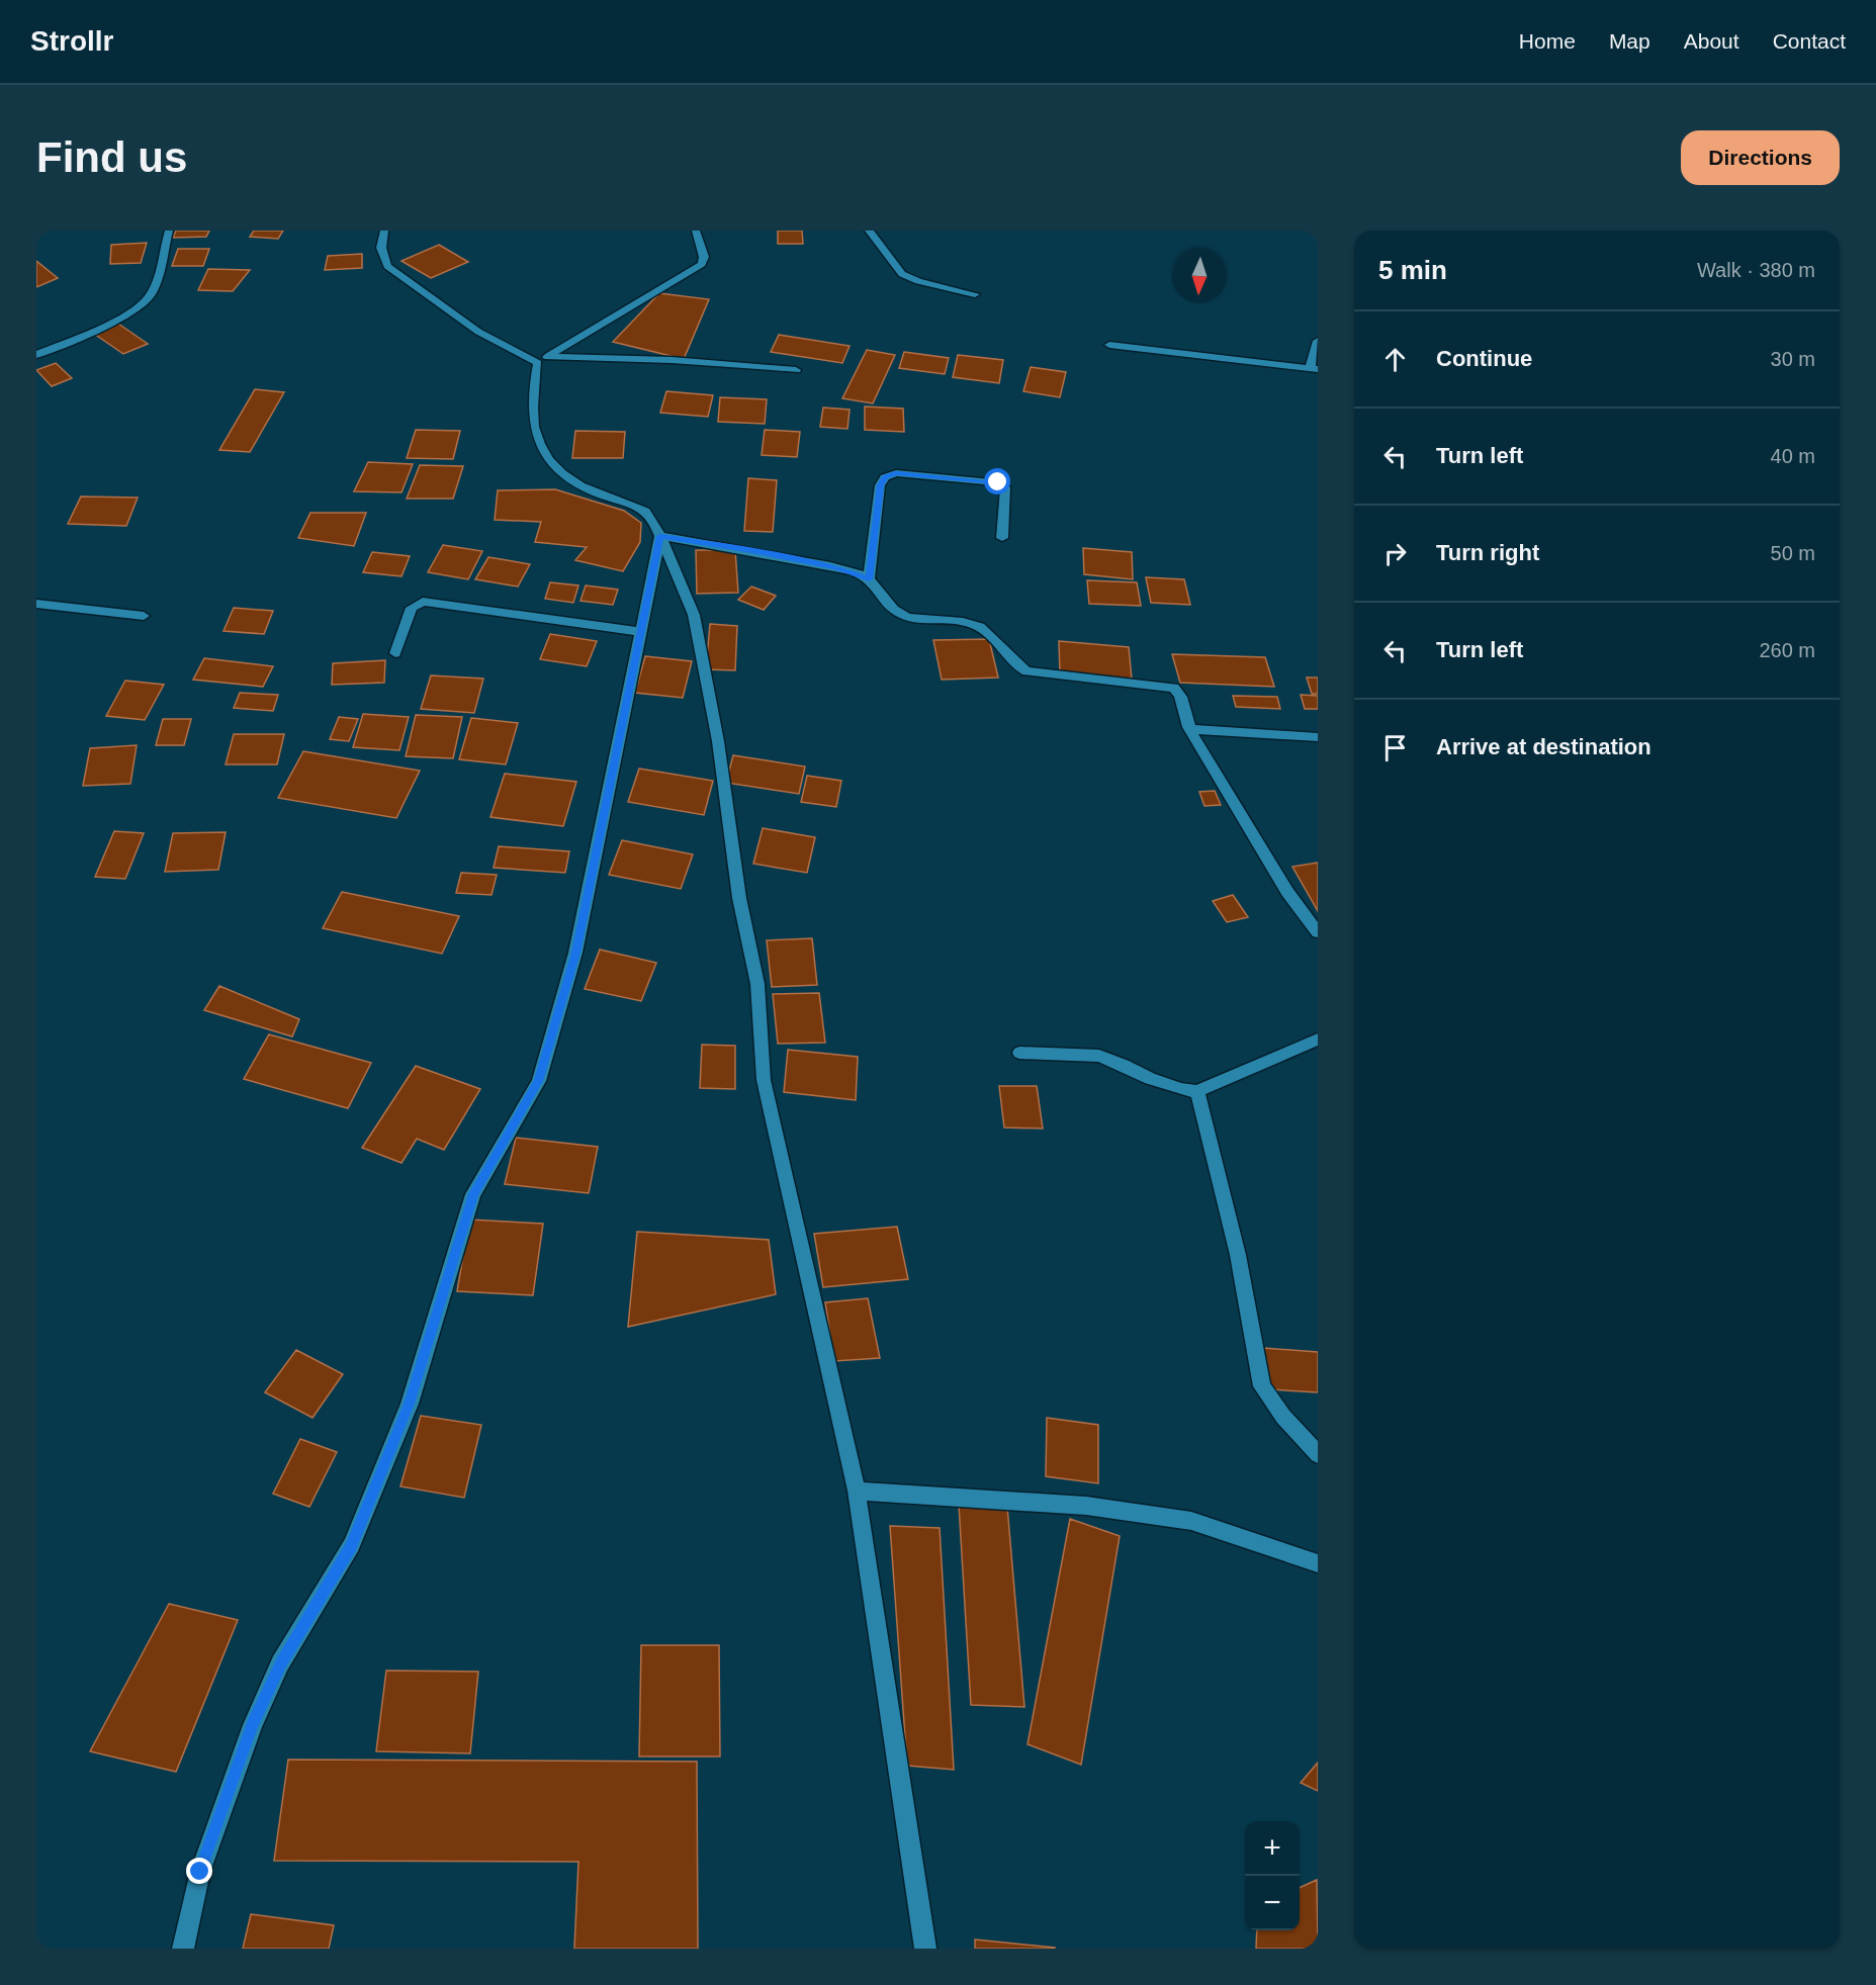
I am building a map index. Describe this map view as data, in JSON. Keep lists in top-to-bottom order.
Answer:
{
  "north": "bottom",
  "page": {
    "header": "Strollr",
    "nav": [
      "Home",
      "Map",
      "About",
      "Contact"
    ],
    "buttons": "Directions",
    "title": "Find us",
    "heading": ["5 min", "Walk · 380 m"],
    "list": [
      ["Continue", "30 m"],
      ["Turn left", "40 m"],
      ["Turn right", "50 m"],
      ["Turn left", "260 m"],
      "Arrive at destination"
    ],
    "map_buttons": ["+", "−"]
  }
}
